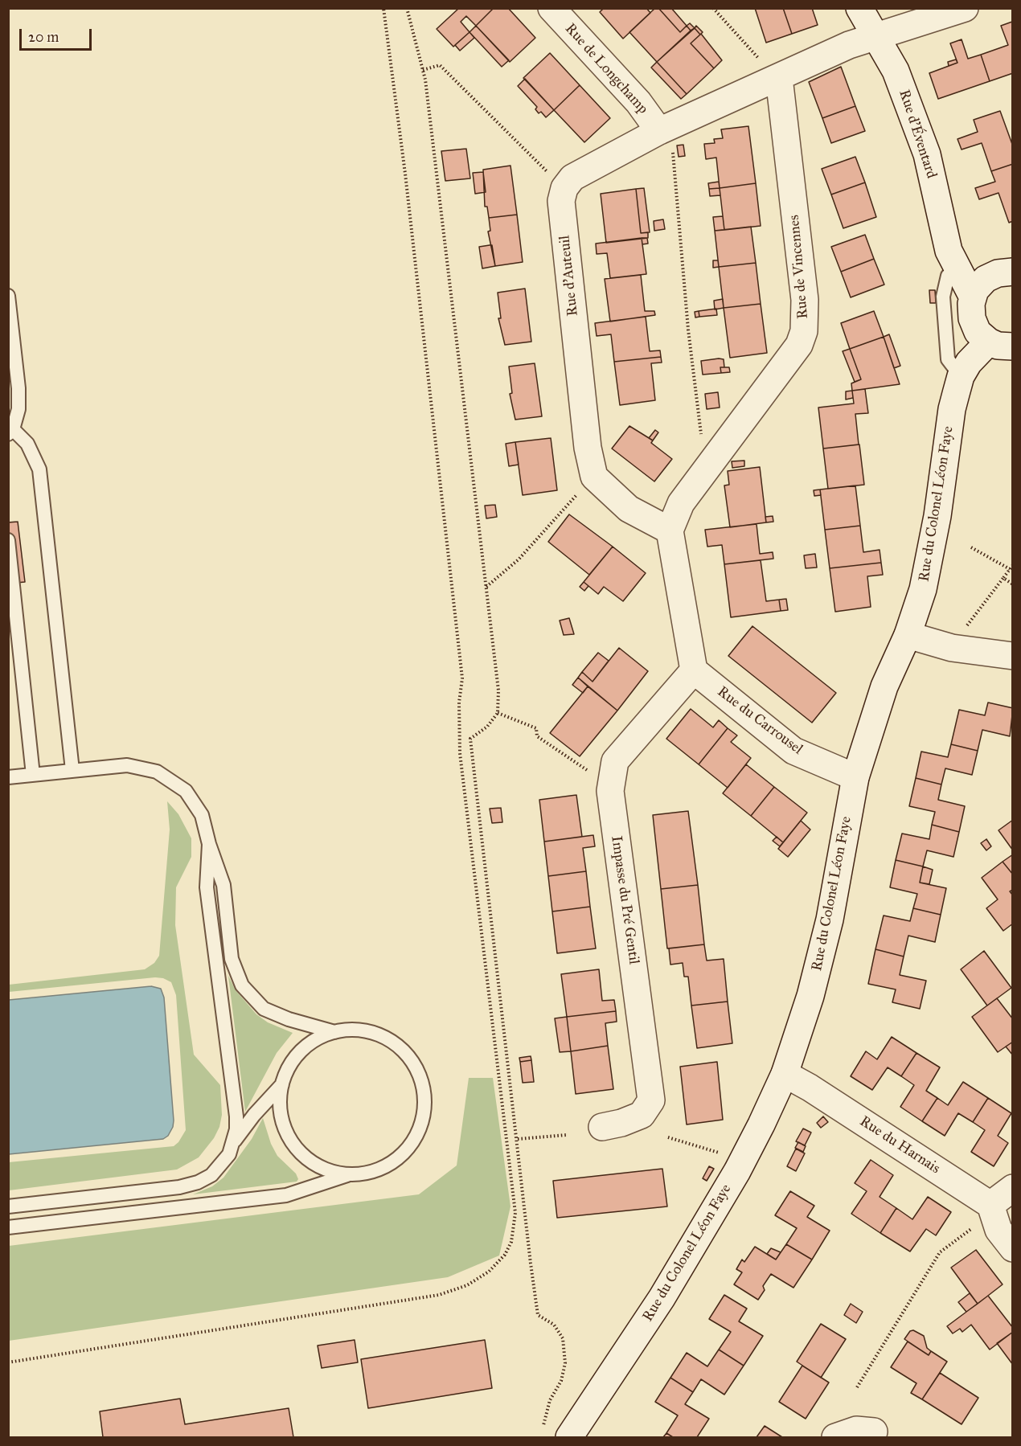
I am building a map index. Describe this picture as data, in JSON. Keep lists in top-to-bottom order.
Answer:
{
  "streets": {
    "street": [
      "Rue de Longchamp",
      "Rue d'Éventard",
      "Rue de Vincennes",
      "Rue d'Auteuil",
      "Rue du Colonel Léon Faye",
      "Rue du Carrousel",
      "Impasse du Pré Gentil",
      "Rue du Harnais"
    ]
  },
  "crossings": [
    ["Rue de Longchamp", "Rue d'Auteuil"],
    ["Rue d'Éventard", "Rue d'Auteuil"],
    ["Rue de Vincennes", "Rue d'Auteuil"],
    ["Rue du Colonel Léon Faye", "Rue du Carrousel"],
    ["Rue du Colonel Léon Faye", "Rue du Harnais"],
    ["Rue du Carrousel", "Impasse du Pré Gentil"]
  ],
  "scale_bar": "20 m"
}
